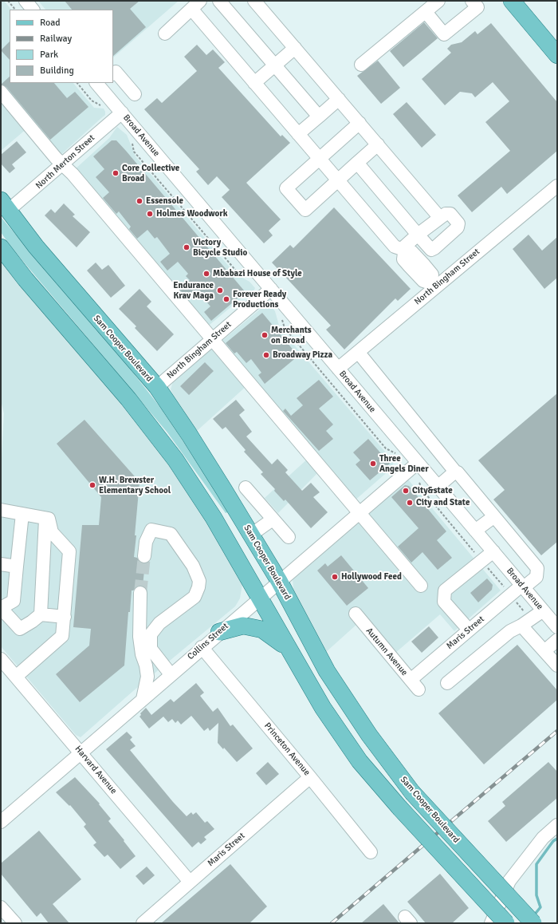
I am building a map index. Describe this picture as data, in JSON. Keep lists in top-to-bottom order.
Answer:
{
  "streets": {
    "main road": ["Sam Cooper Boulevard"],
    "street": [
      "Broad Avenue",
      "North Merton Street",
      "North Bingham Street",
      "Maris Street",
      "Collins Street",
      "Autumn Avenue",
      "Princeton Avenue",
      "Harvard Avenue"
    ]
  },
  "crossings": [
    ["Broad Avenue", "North Merton Street"],
    ["Broad Avenue", "North Bingham Street"],
    ["Broad Avenue", "Maris Street"],
    ["Broad Avenue", "Collins Street"],
    ["North Merton Street", "Sam Cooper Boulevard"],
    ["North Bingham Street", "Sam Cooper Boulevard"],
    ["Sam Cooper Boulevard", "Collins Street"],
    ["Maris Street", "Autumn Avenue"],
    ["Maris Street", "Princeton Avenue"],
    ["Maris Street", "Harvard Avenue"],
    ["Collins Street", "Princeton Avenue"],
    ["Collins Street", "Harvard Avenue"]
  ],
  "places": [
    "Core Collective Broad",
    "Essensole",
    "Holmes Woodwork",
    "Victory Bicycle Studio",
    "Mbabazi House of Style",
    "Endurance Krav Maga",
    "Forever Ready Productions",
    "Merchants on Broad",
    "Broadway Pizza",
    "Three Angels Diner",
    "W.H. Brewster Elementary School",
    "City&state",
    "City and State",
    "Hollywood Feed"
  ],
  "legend": [
    "Road",
    "Railway",
    "Park",
    "Building"
  ]
}
